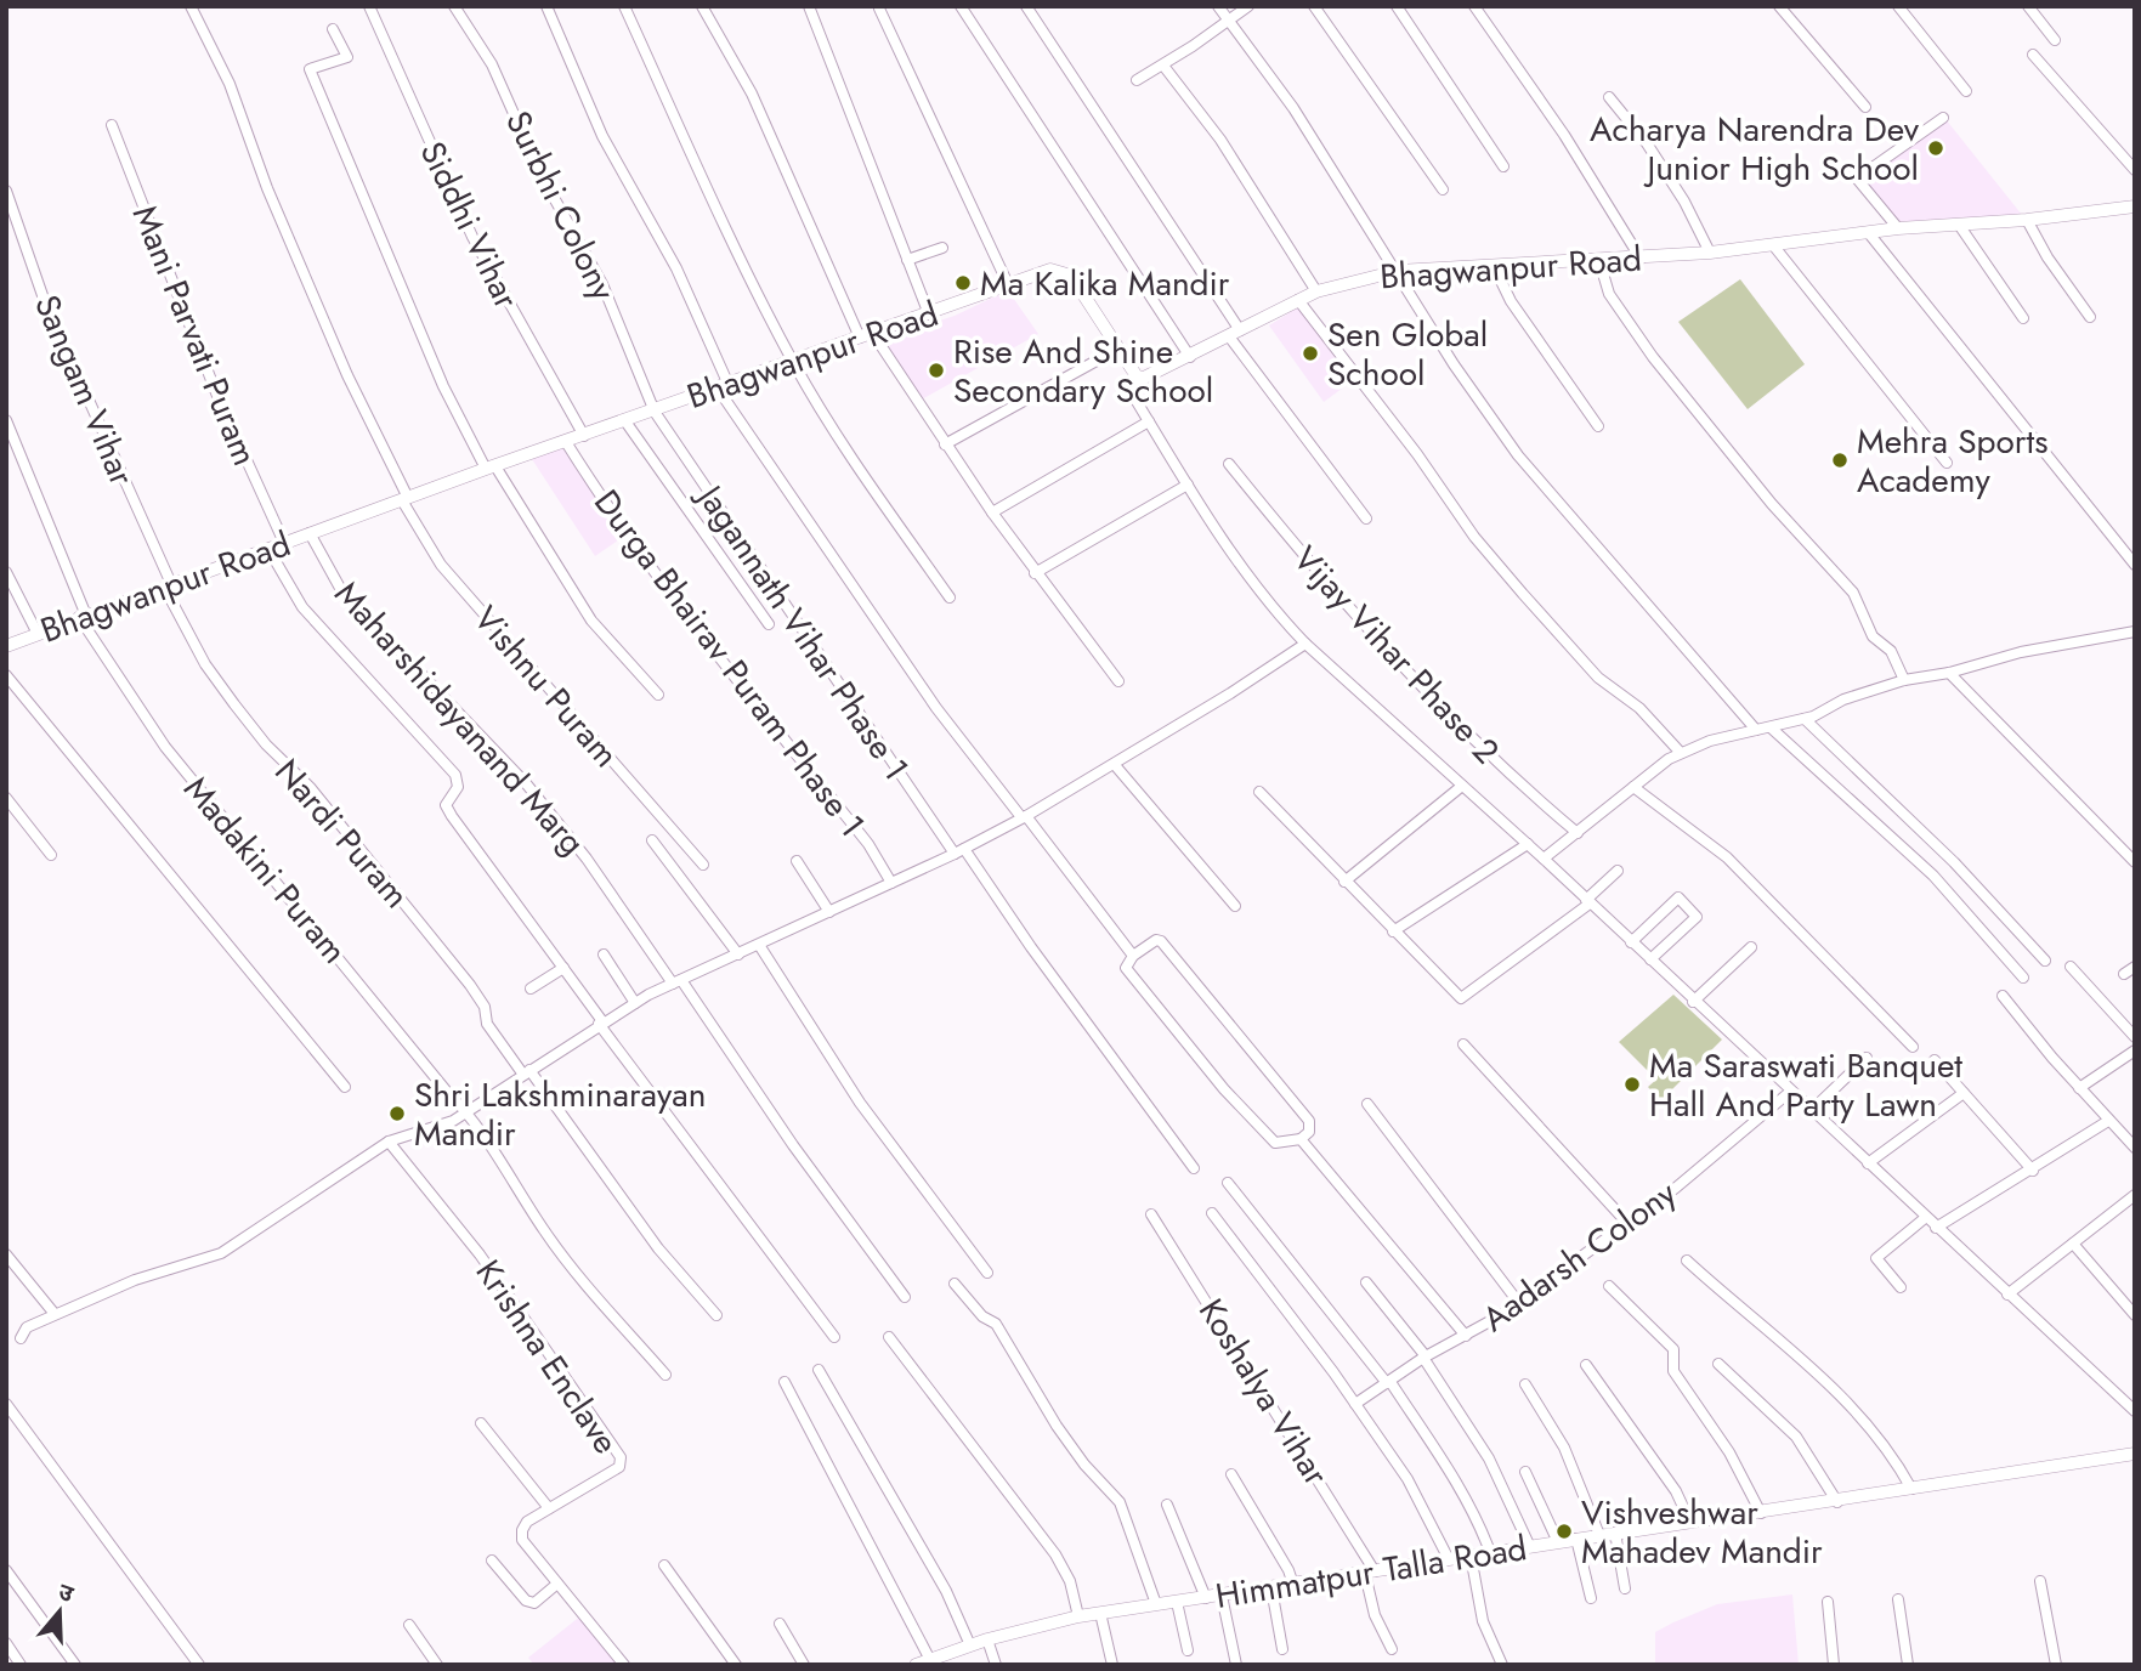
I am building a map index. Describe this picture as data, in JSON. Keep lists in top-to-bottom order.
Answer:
{
  "streets": {
    "street": [
      "Surbhi Colony",
      "Siddhi Vihar",
      "Bhagwanpur Road",
      "Mani Parvati Puram",
      "Sangam Vihar",
      "Jagannath Vihar Phase 1",
      "Vijay Vihar Phase 2",
      "Durga Bhairav Puram Phase 1",
      "Vishnu Puram",
      "Maharshidayanand Marg",
      "Nardi Puram",
      "Madakini Puram",
      "Aadarsh Colony",
      "Krishna Enclave",
      "Koshalya Vihar",
      "Himmatpur Talla Road"
    ]
  },
  "crossings": [
    ["Surbhi Colony", "Bhagwanpur Road"],
    ["Surbhi Colony", "Jagannath Vihar Phase 1"],
    ["Siddhi Vihar", "Bhagwanpur Road"],
    ["Bhagwanpur Road", "Mani Parvati Puram"],
    ["Bhagwanpur Road", "Sangam Vihar"],
    ["Bhagwanpur Road", "Jagannath Vihar Phase 1"],
    ["Bhagwanpur Road", "Durga Bhairav Puram Phase 1"],
    ["Bhagwanpur Road", "Vishnu Puram"],
    ["Bhagwanpur Road", "Maharshidayanand Marg"],
    ["Bhagwanpur Road", "Nardi Puram"],
    ["Bhagwanpur Road", "Madakini Puram"],
    ["Sangam Vihar", "Nardi Puram"],
    ["Koshalya Vihar", "Himmatpur Talla Road"]
  ],
  "places": [
    "Acharya Narendra Dev Junior High School",
    "Ma Kalika Mandir",
    "Sen Global School",
    "Rise And Shine Secondary School",
    "Mehra Sports Academy",
    "Ma Saraswati Banquet Hall And Party Lawn",
    "Shri Lakshminarayan Mandir",
    "Vishveshwar Mahadev Mandir"
  ],
  "north": "top"
}
